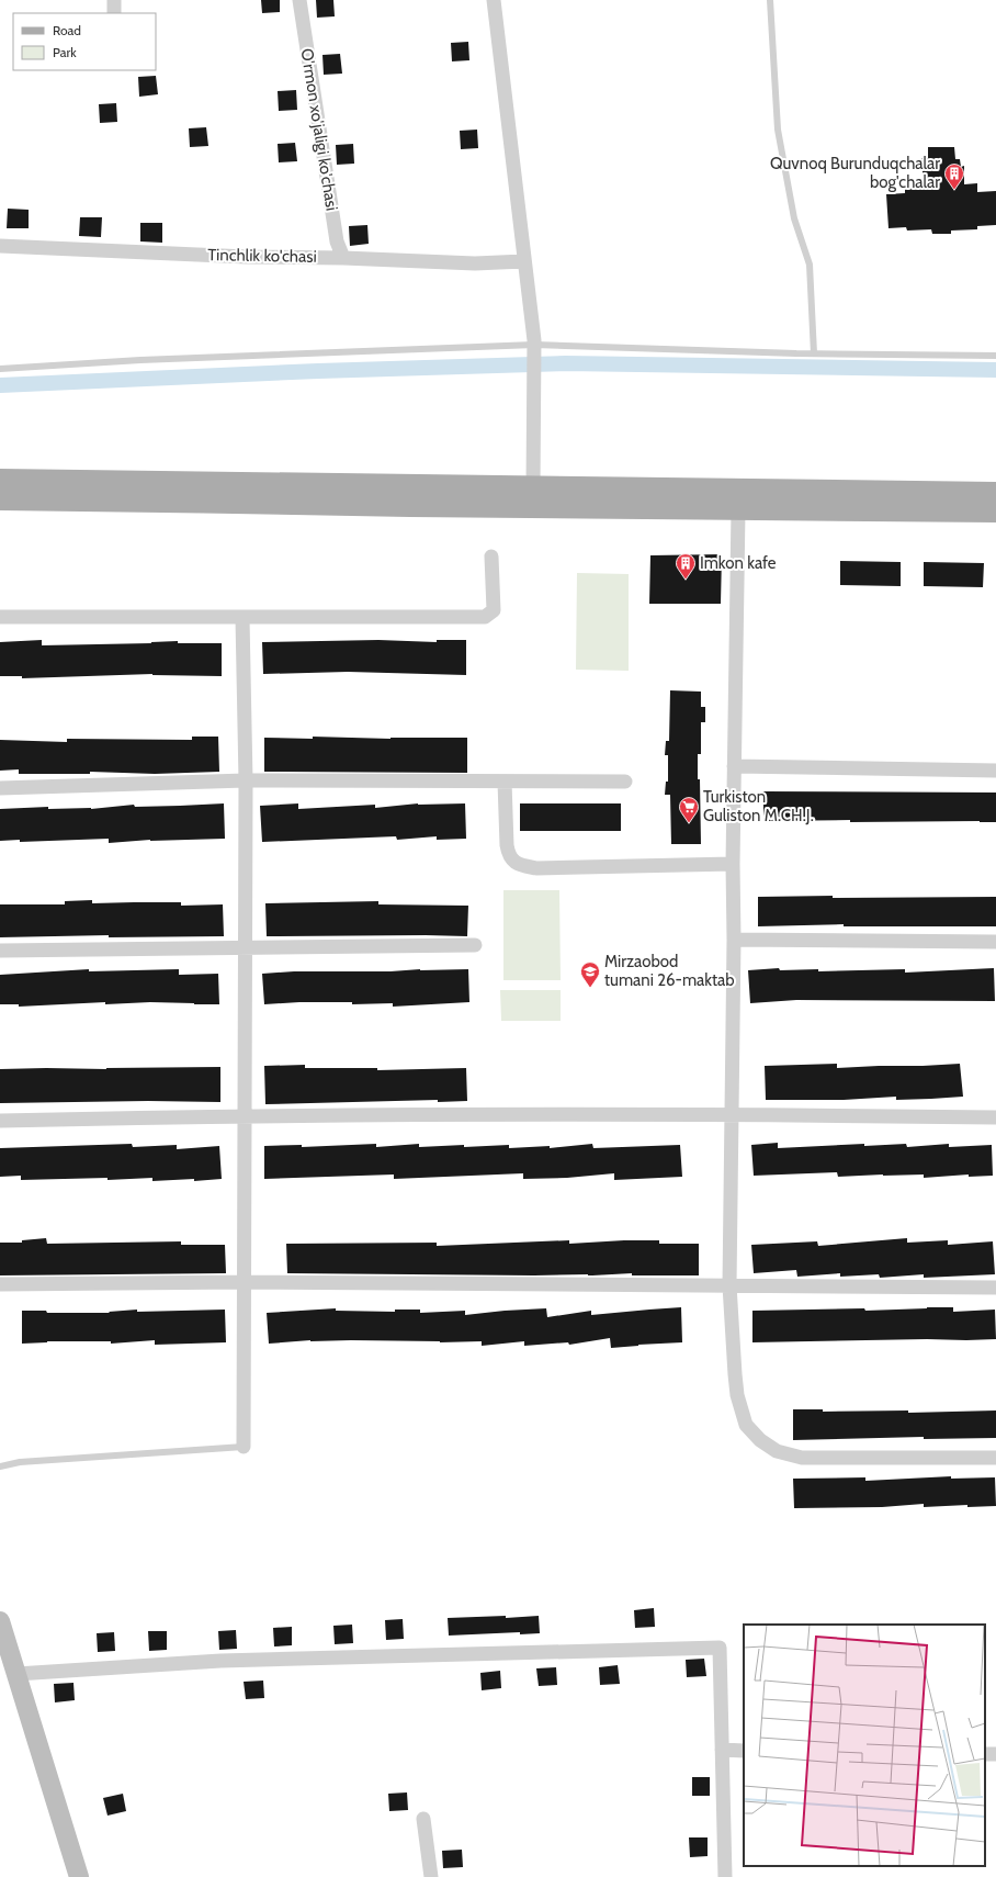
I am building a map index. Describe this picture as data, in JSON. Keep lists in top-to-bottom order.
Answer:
{
  "streets": {
    "street": ["O'rmon xo'jaligi ko'chasi", "Tinchlik ko'chasi"]
  },
  "crossings": [
    ["O'rmon xo'jaligi ko'chasi", "Tinchlik ko'chasi"]
  ],
  "places": {
    "building": ["Quvnoq Burunduqchalar bog'chalar", "Imkon kafe"],
    "supermarket": ["Turkiston Guliston M.CH.J."],
    "school or university": ["Mirzaobod tumani 26-maktab"]
  },
  "legend": ["Road", "Park"]
}
